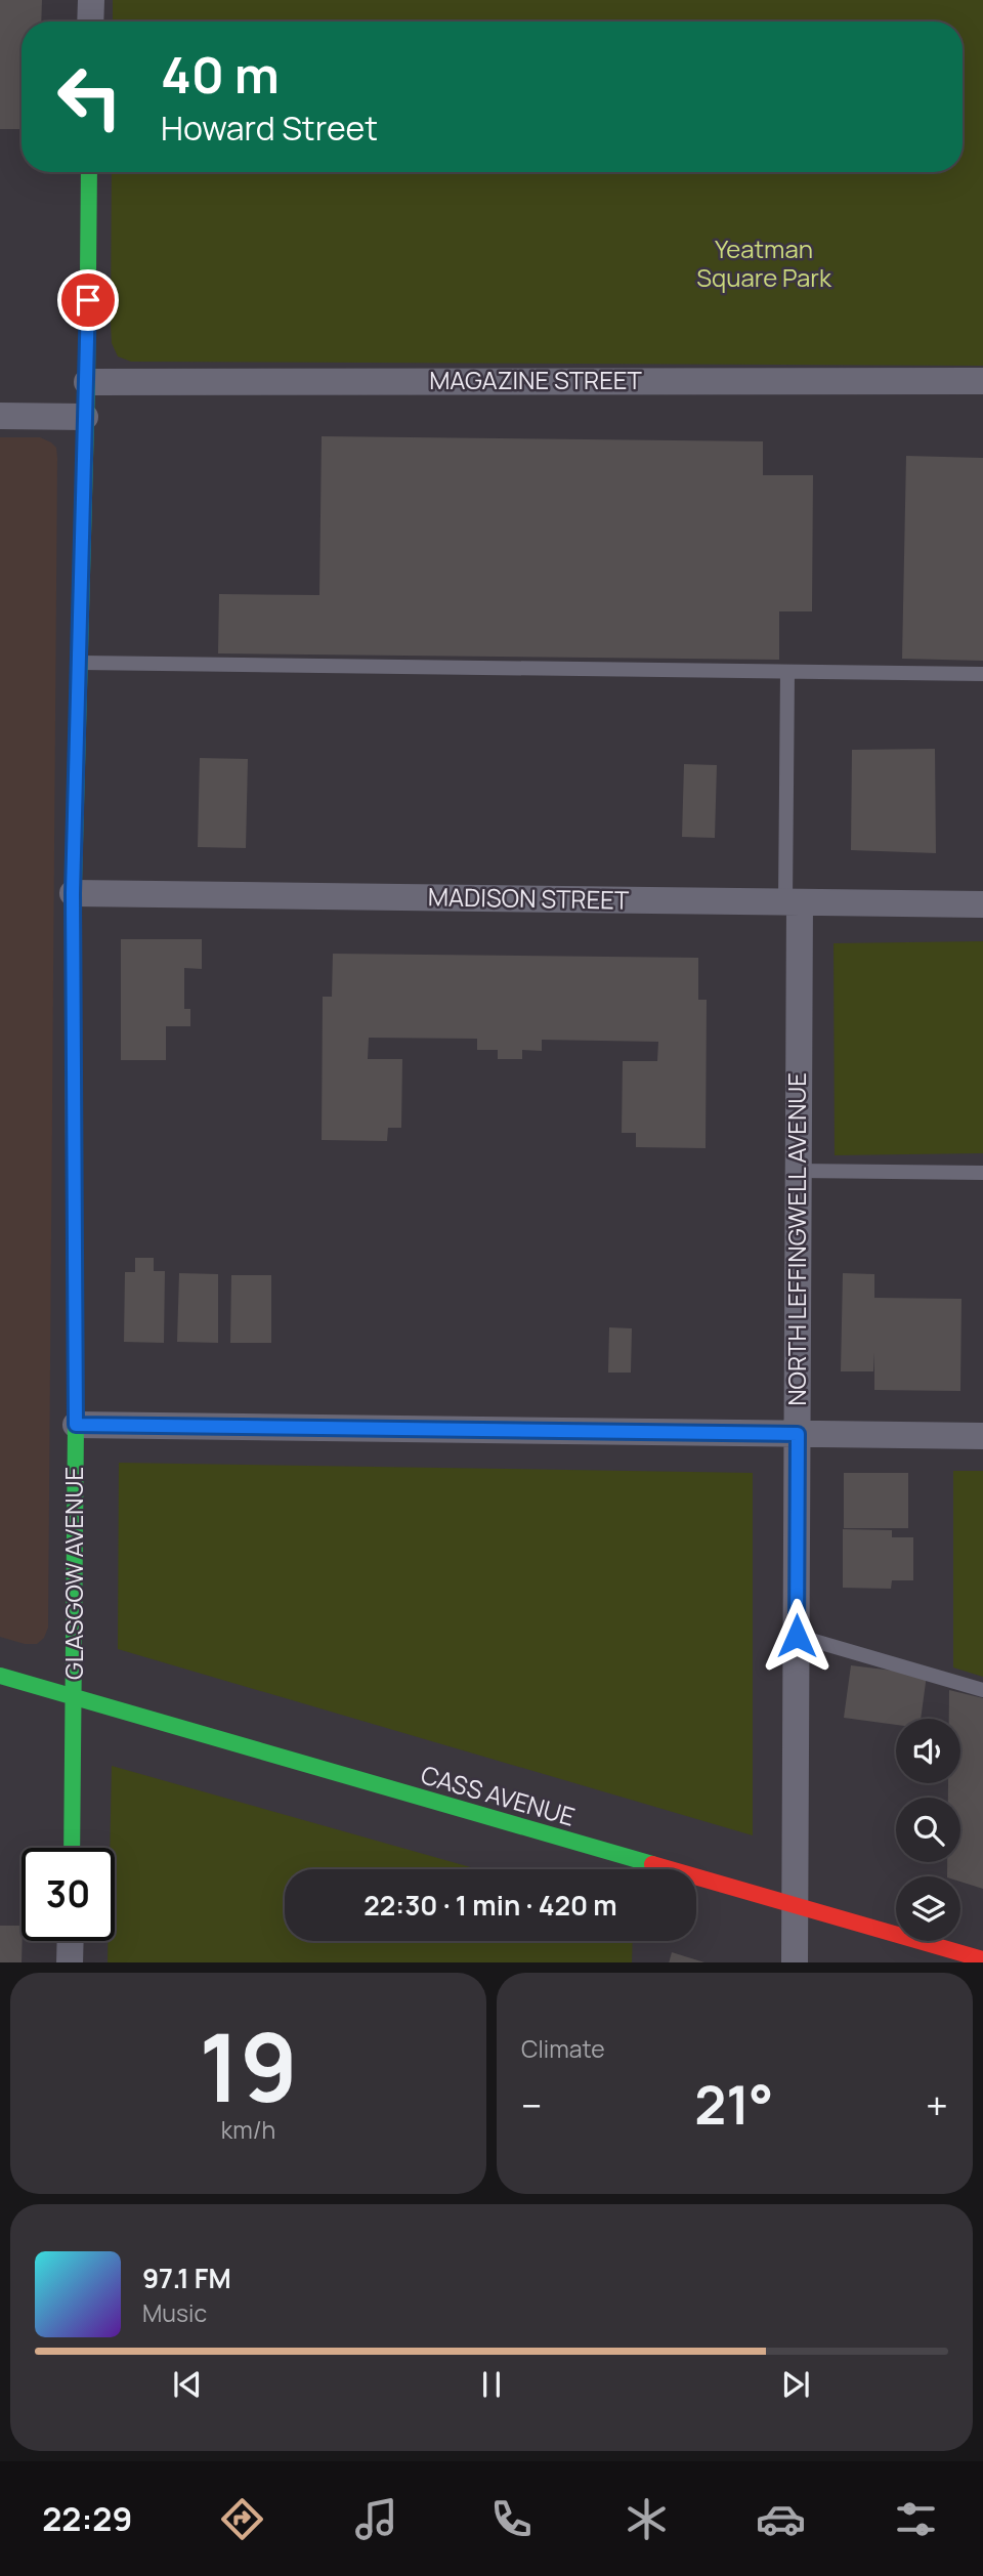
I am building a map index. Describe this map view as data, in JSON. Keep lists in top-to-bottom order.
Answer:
{
  "streets": {
    "street": [
      "MAGAZINE STREET",
      "MADISON STREET",
      "NORTH LEFFINGWELL AVENUE",
      "GLASGOW AVENUE",
      "CASS AVENUE"
    ]
  },
  "crossings": [
    ["MAGAZINE STREET", "GLASGOW AVENUE"],
    ["MADISON STREET", "NORTH LEFFINGWELL AVENUE"],
    ["MADISON STREET", "GLASGOW AVENUE"],
    ["NORTH LEFFINGWELL AVENUE", "CASS AVENUE"],
    ["GLASGOW AVENUE", "CASS AVENUE"]
  ],
  "parks": ["Yeatman Square Park"],
  "page": {
    "turn": ["40 m", "Howard Street"],
    "limit": "30",
    "trip": "22:30 · 1 min · 420 m",
    "tile": [
      ["19", "km/h"],
      "Climate"
    ],
    "heat": ["−", "21°", "+"],
    "song": ["97.1 FM", "Music"],
    "tabs": "22:29"
  }
}
